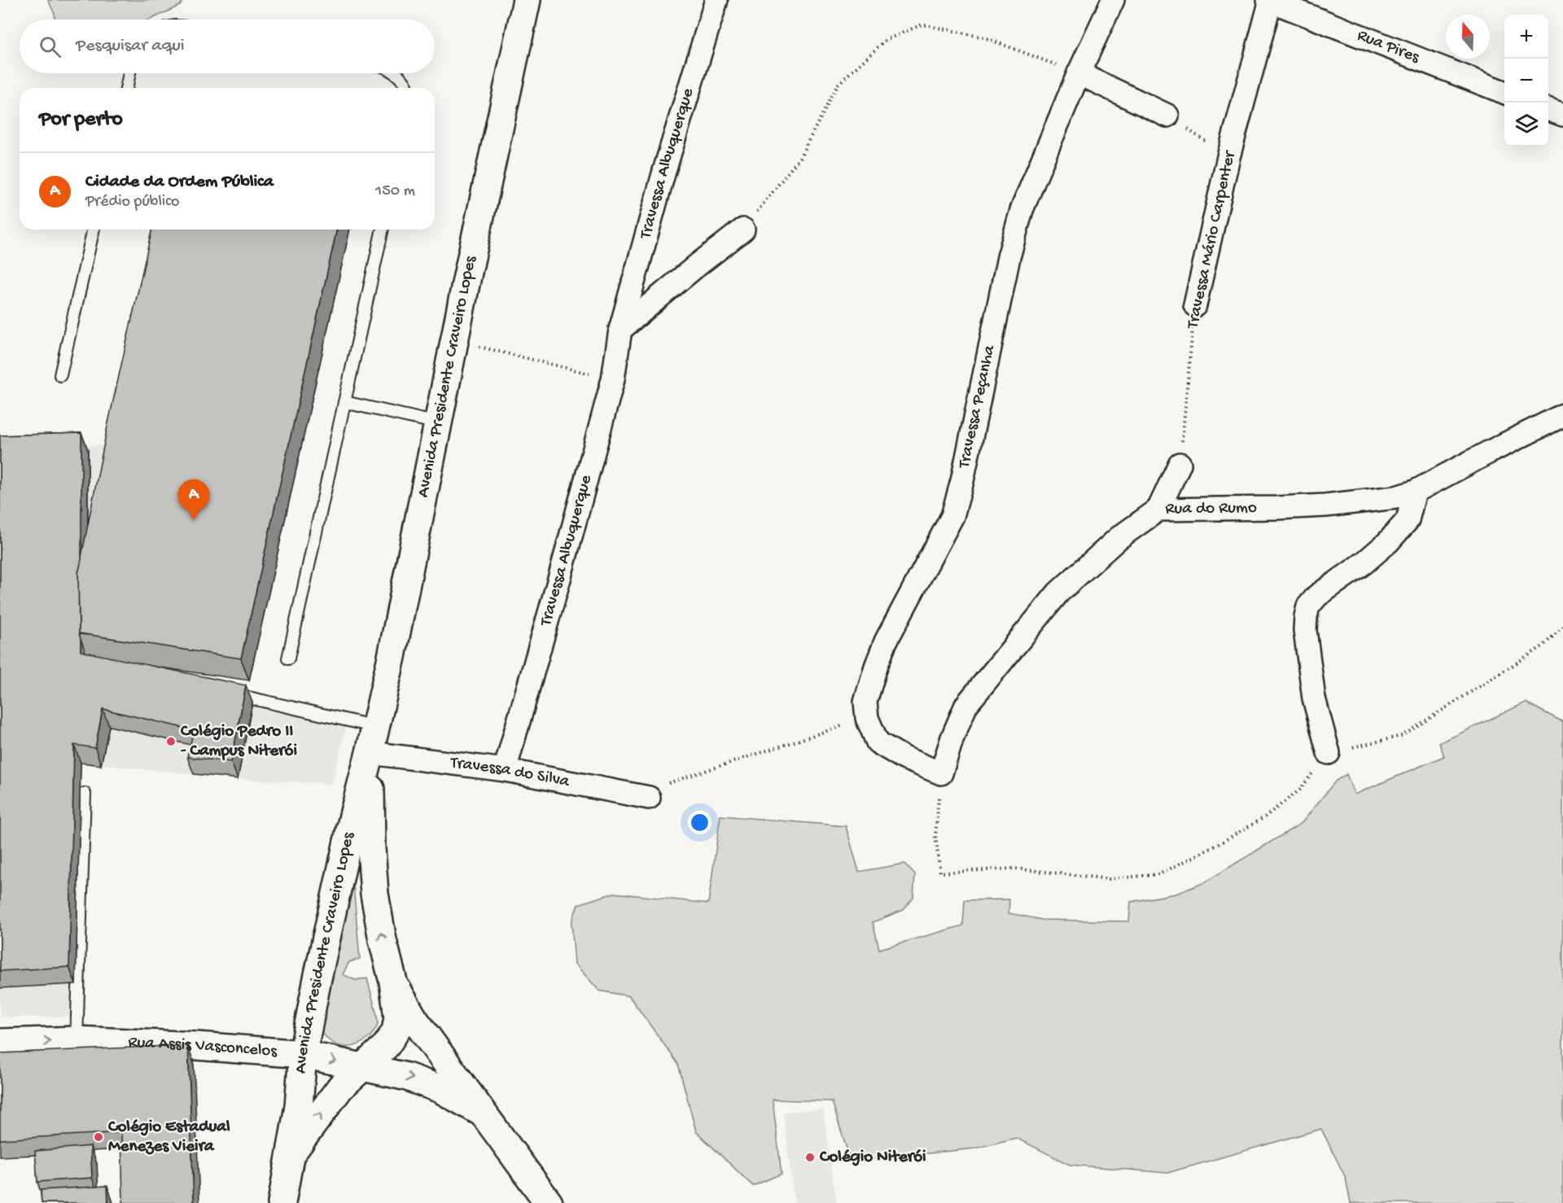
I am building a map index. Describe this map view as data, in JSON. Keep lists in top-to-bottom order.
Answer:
{
  "streets": {
    "main road": ["Avenida Presidente Craveiro Lopes", "Rua Assis Vasconcelos"],
    "street": [
      "Rua Pires",
      "Travessa Albuquerque",
      "Travessa Mário Carpenter",
      "Travessa Peçanha",
      "Rua do Rumo",
      "Travessa do Silva"
    ]
  },
  "crossings": [
    ["Rua Pires", "Travessa Mário Carpenter"],
    ["Travessa Albuquerque", "Travessa do Silva"],
    ["Avenida Presidente Craveiro Lopes", "Travessa do Silva"],
    ["Avenida Presidente Craveiro Lopes", "Rua Assis Vasconcelos"],
    ["Travessa Peçanha", "Rua do Rumo"]
  ],
  "one_way": ["Rua Assis Vasconcelos"],
  "places": ["Colégio Pedro II - Campus Niterói", "Colégio Estadual Menezes Vieira", "Colégio Niterói"],
  "north": "top",
  "page": {
    "map_buttons": ["+", "−"],
    "search": "Pesquisar aqui",
    "heading": "Por perto",
    "list": [
      {
        "mark": "A",
        "name": "Cidade da Ordem Pública",
        "note": "Prédio público",
        "value": "150 m"
      }
    ],
    "pins": "A"
  }
}
